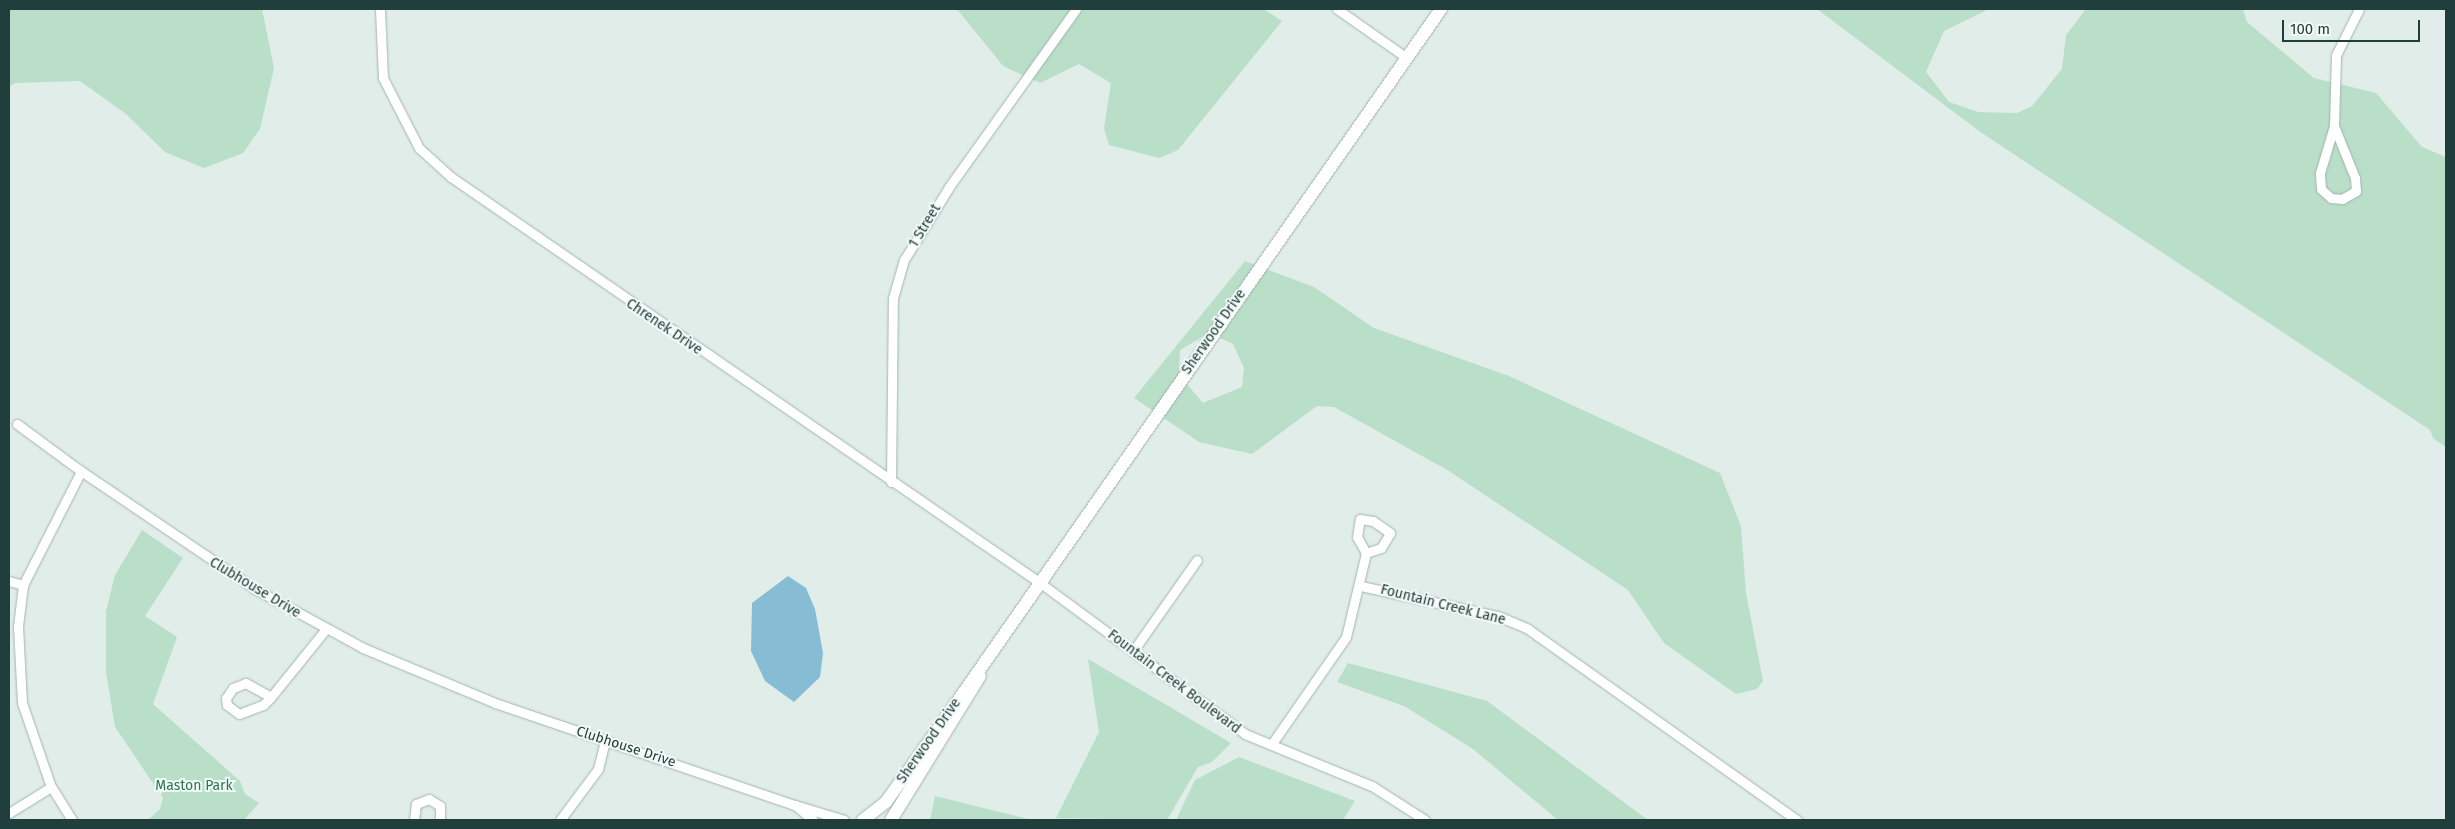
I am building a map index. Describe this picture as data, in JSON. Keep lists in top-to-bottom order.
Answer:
{
  "streets": {
    "street": [
      "1 Street",
      "Chrenek Drive",
      "Sherwood Drive",
      "Clubhouse Drive",
      "Fountain Creek Lane",
      "Fountain Creek Boulevard"
    ]
  },
  "crossings": [
    ["1 Street", "Chrenek Drive"],
    ["Chrenek Drive", "Sherwood Drive"],
    ["Chrenek Drive", "Fountain Creek Boulevard"],
    ["Sherwood Drive", "Fountain Creek Boulevard"],
    ["Fountain Creek Lane", "Fountain Creek Boulevard"]
  ],
  "parks": ["Maston Park"],
  "scale_bar": "100 m"
}
